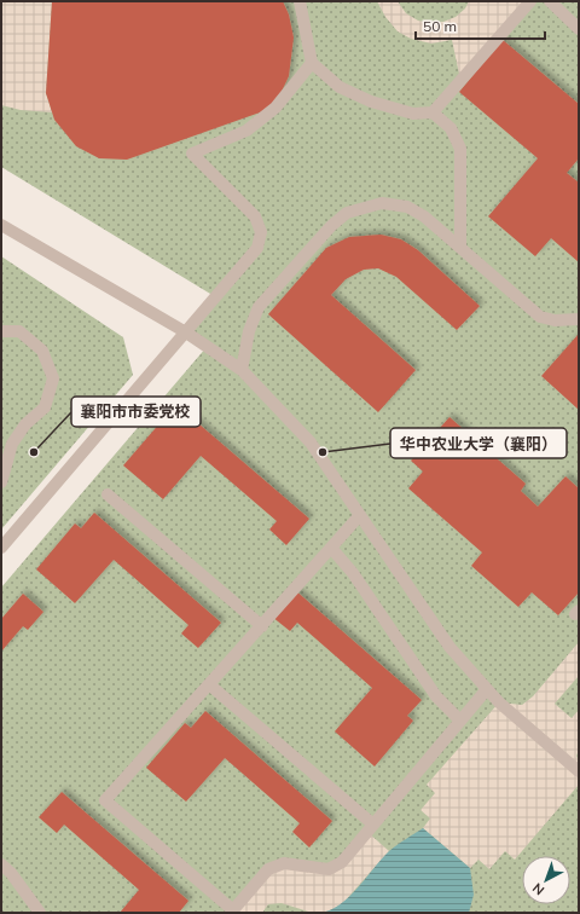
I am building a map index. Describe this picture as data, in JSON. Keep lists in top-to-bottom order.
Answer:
{
  "places": ["襄阳市市委党校", "华中农业大学（襄阳）"],
  "scale_bar": "50 m",
  "north": "bottom left"
}
